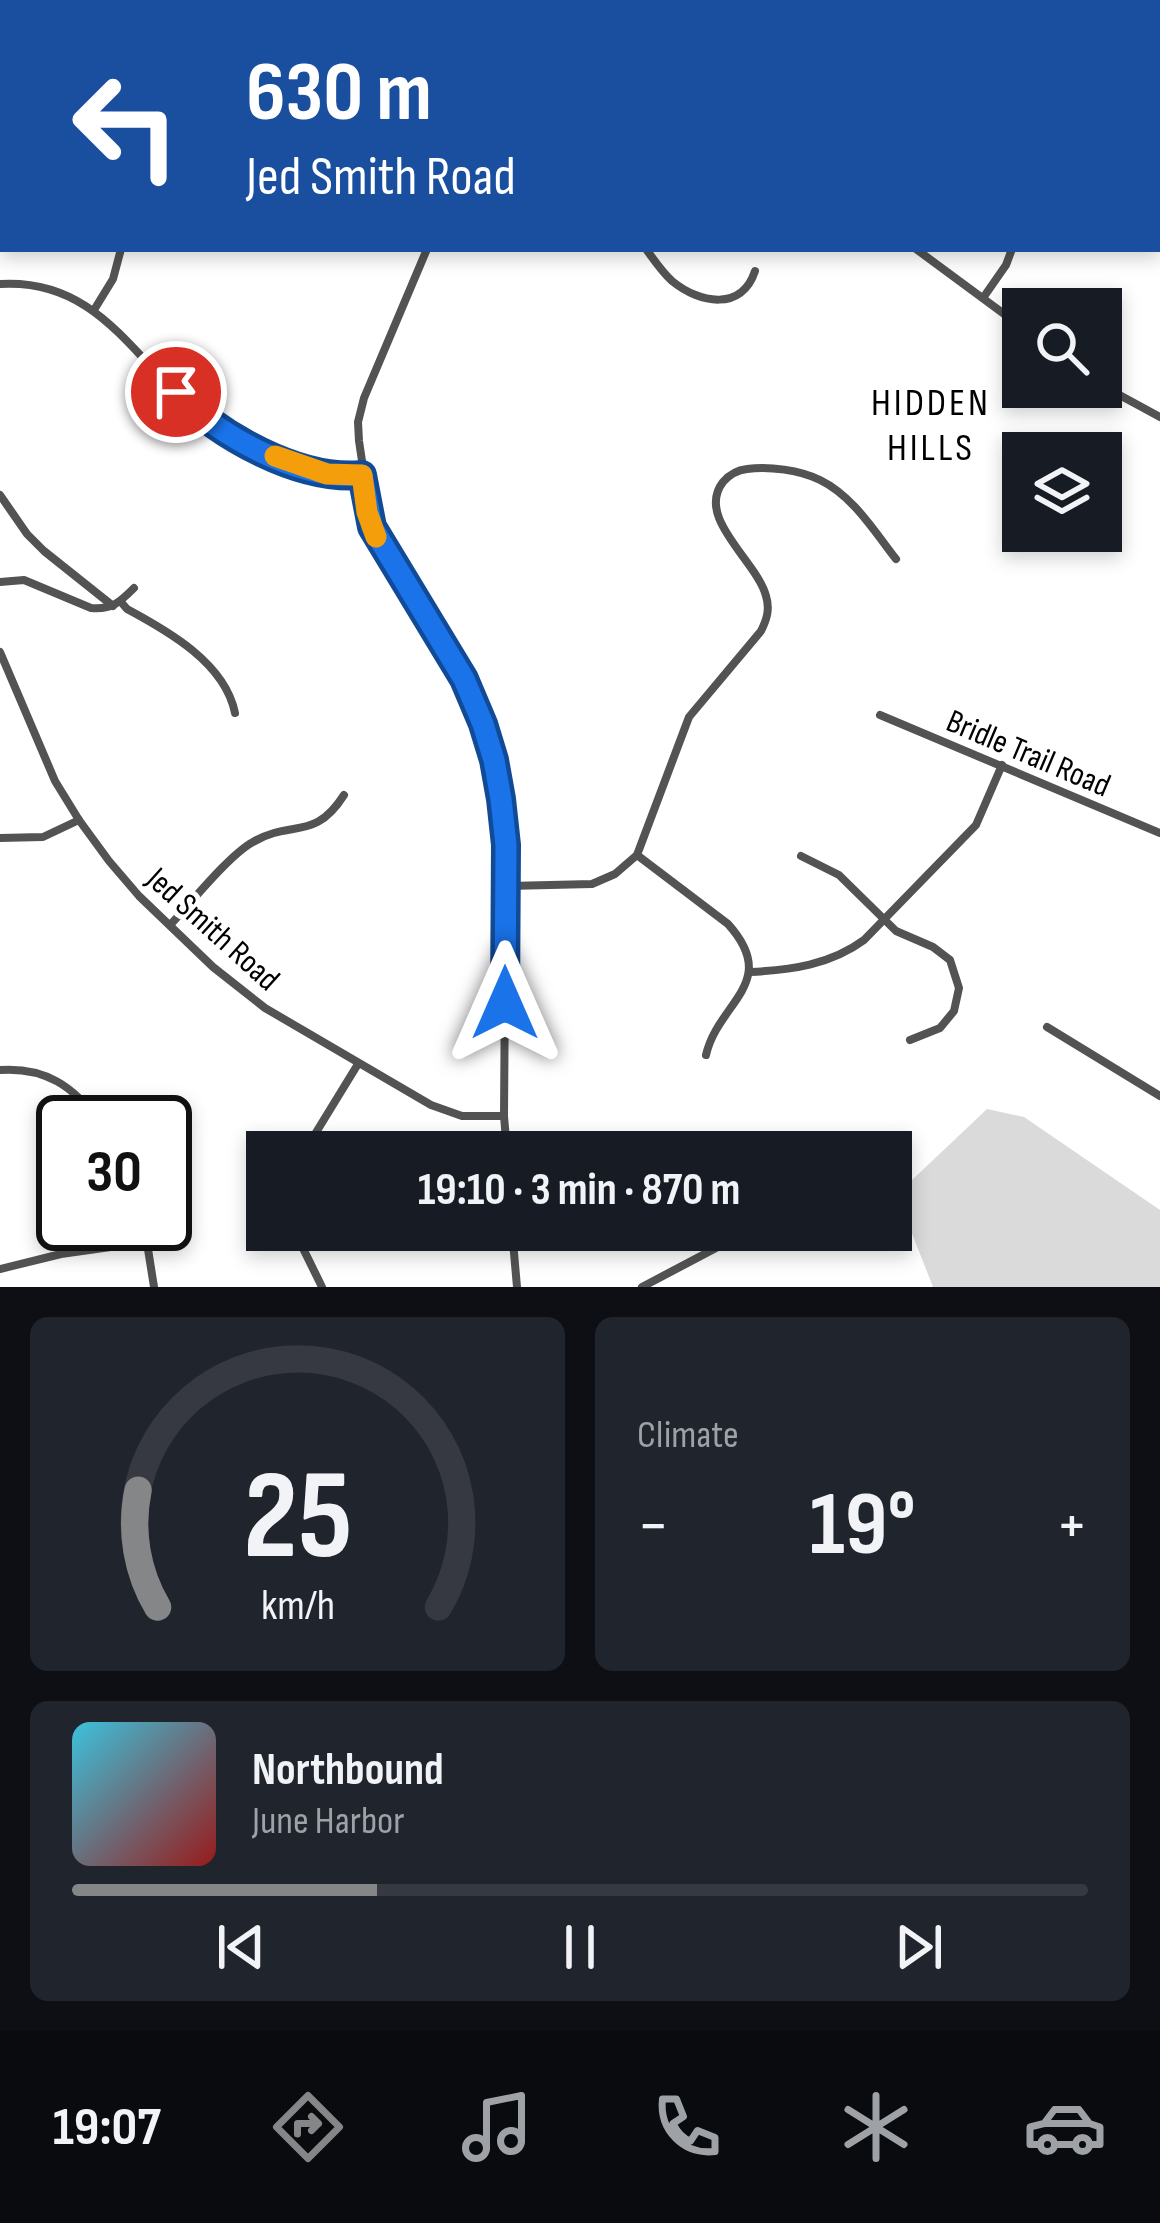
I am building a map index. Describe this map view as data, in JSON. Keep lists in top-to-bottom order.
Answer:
{
  "streets": {
    "street": ["Bridle Trail Road", "Jed Smith Road"]
  },
  "districts": ["HIDDEN HILLS"],
  "page": {
    "turn": ["630 m", "Jed Smith Road"],
    "limit": "30",
    "trip": "19:10 · 3 min · 870 m",
    "tile": "Climate",
    "heat": ["−", "19°", "+"],
    "song": ["Northbound", "June Harbor"],
    "tabs": "19:07",
    "gauge": ["25", "km/h"]
  }
}
